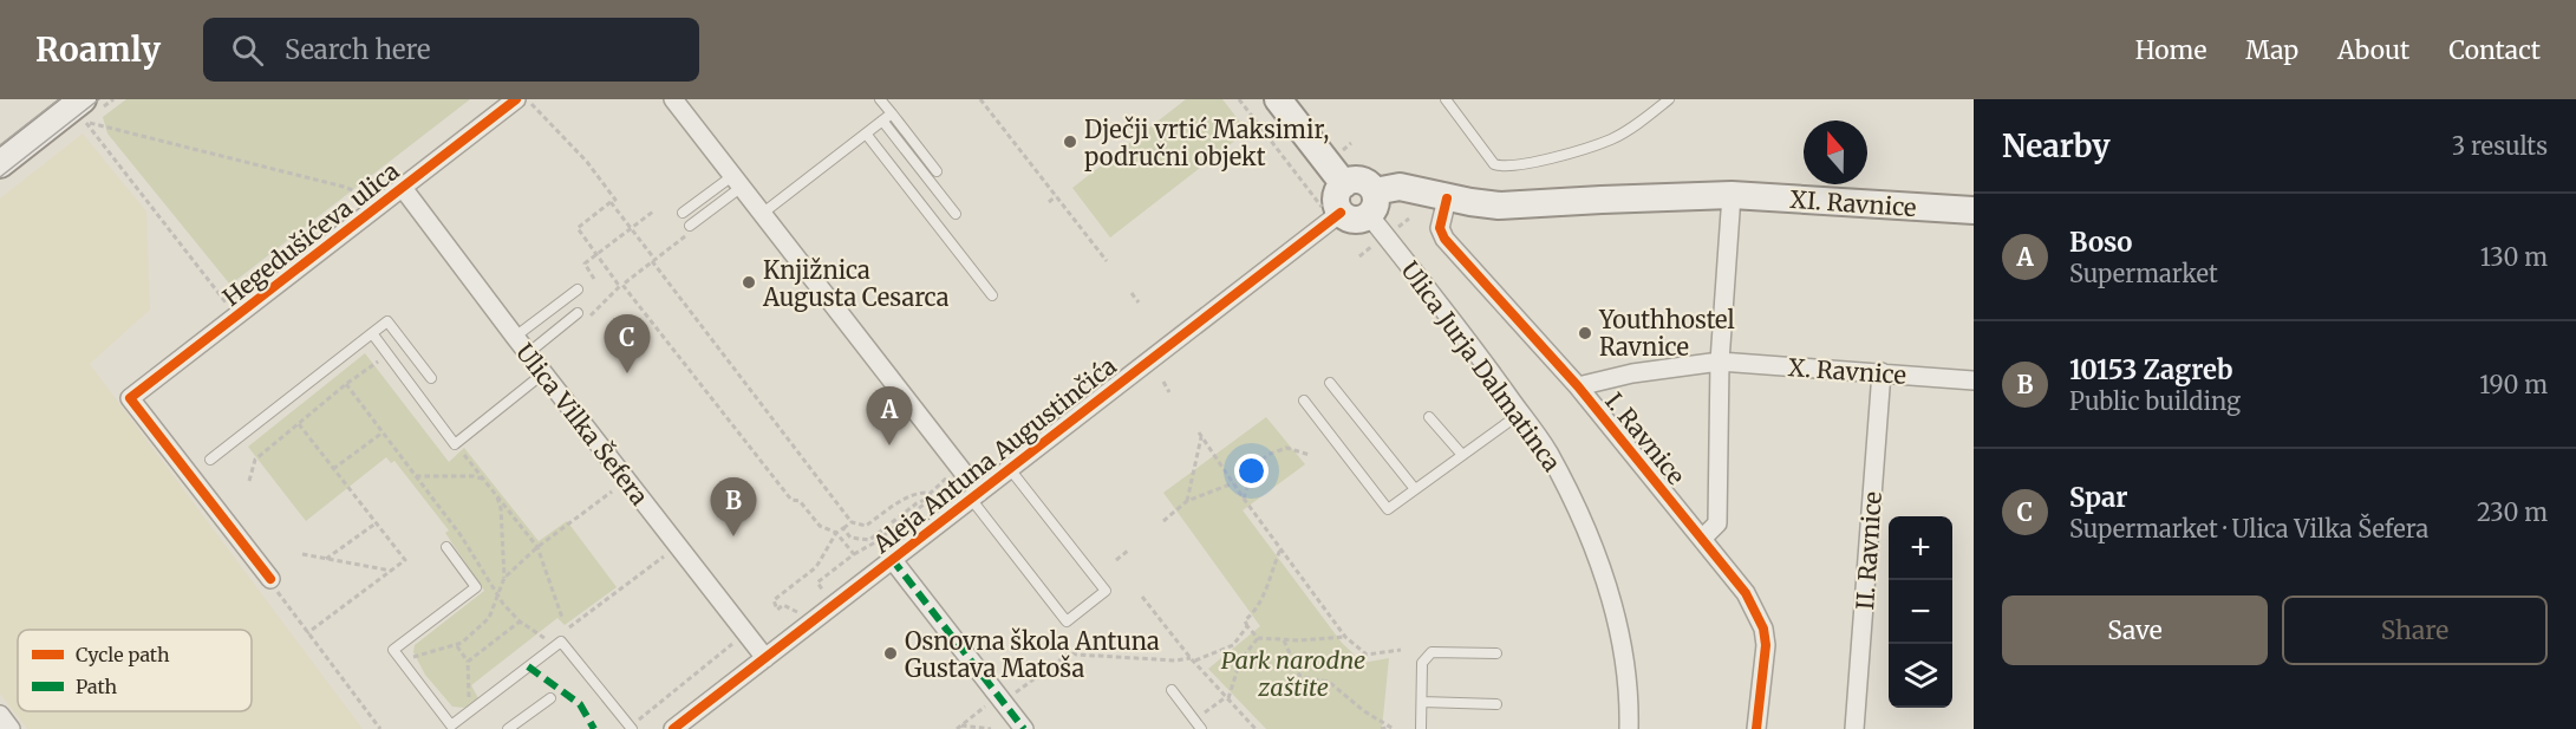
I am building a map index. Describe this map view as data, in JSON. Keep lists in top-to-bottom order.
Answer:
{
  "streets": {
    "street": [
      "XI. Ravnice",
      "Hegedušićeva ulica",
      "Ulica Jurja Dalmatinca",
      "X. Ravnice",
      "Ulica Vilka Šefera",
      "I. Ravnice",
      "Aleja Antuna Augustinčića",
      "II. Ravnice"
    ]
  },
  "crossings": [
    ["XI. Ravnice", "I. Ravnice"],
    ["Hegedušićeva ulica", "Ulica Vilka Šefera"],
    ["Ulica Jurja Dalmatinca", "Aleja Antuna Augustinčića"],
    ["X. Ravnice", "I. Ravnice"],
    ["X. Ravnice", "II. Ravnice"],
    ["Ulica Vilka Šefera", "Aleja Antuna Augustinčića"]
  ],
  "parks": ["Park narodne zaštite"],
  "places": [
    "Dječji vrtić Maksimir, područni objekt",
    "Knjižnica Augusta Cesarca",
    "Youthhostel Ravnice",
    "Osnovna škola Antuna Gustava Matoša"
  ],
  "legend": ["Cycle path", "Path"],
  "north": "top",
  "page": {
    "header": "Roamly",
    "search": "Search here",
    "nav": [
      "Home",
      "Map",
      "About",
      "Contact"
    ],
    "heading": ["Nearby", "3 results"],
    "list": [
      {
        "mark": "A",
        "name": "Boso",
        "note": "Supermarket",
        "value": "130 m"
      },
      {
        "mark": "B",
        "name": "10153 Zagreb",
        "note": "Public building",
        "value": "190 m"
      },
      {
        "mark": "C",
        "name": "Spar",
        "note": "Supermarket · Ulica Vilka Šefera",
        "value": "230 m"
      }
    ],
    "pins": ["C", "A", "B"],
    "map_buttons": ["+", "−"],
    "buttons": ["Save", "Share"]
  }
}
